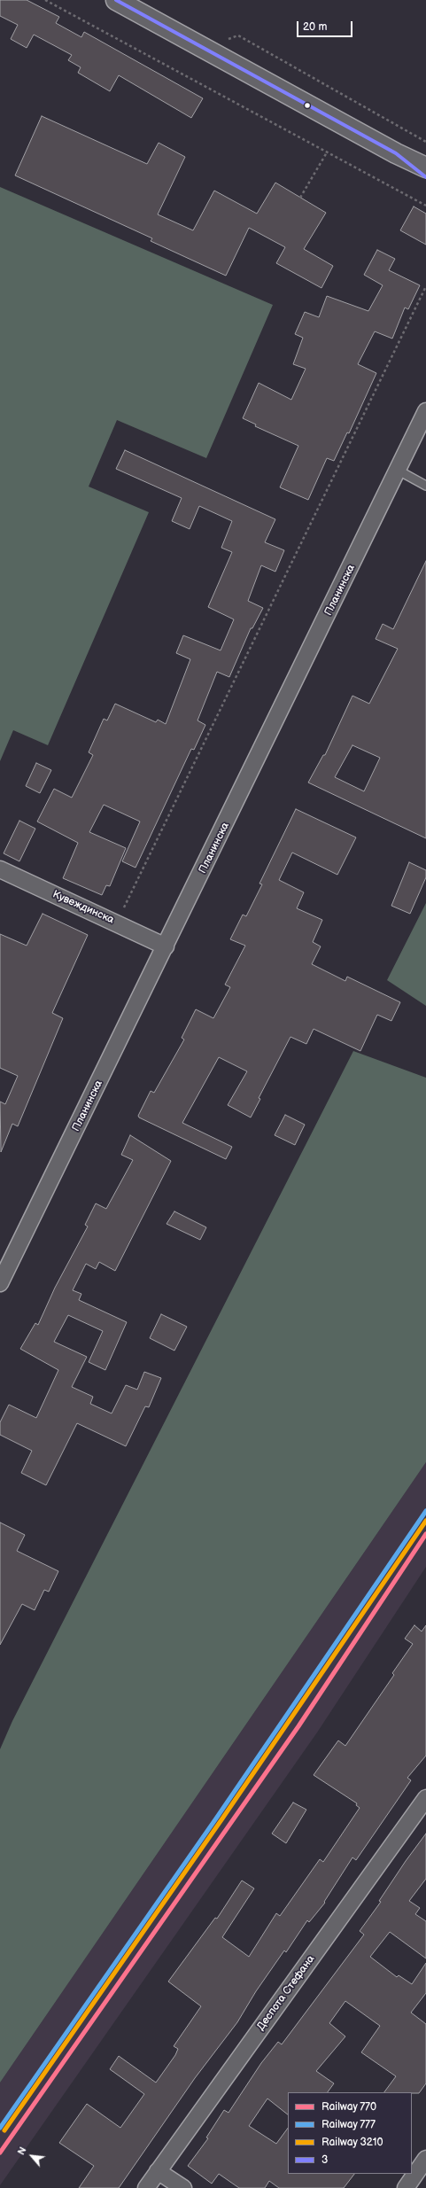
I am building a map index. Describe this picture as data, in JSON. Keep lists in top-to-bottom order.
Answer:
{
  "streets": {
    "street": ["Планинска", "Кувеждинска", "Деспота Стефана"]
  },
  "crossings": [
    ["Планинска", "Кувеждинска"]
  ],
  "lines": [
    "transit line 3",
    "rail line 777",
    "rail line 3210",
    "rail line 770"
  ],
  "legend": [
    "Railway 770",
    "Railway 777",
    "Railway 3210",
    "3"
  ],
  "scale_bar": "20 m",
  "north": "top left"
}
